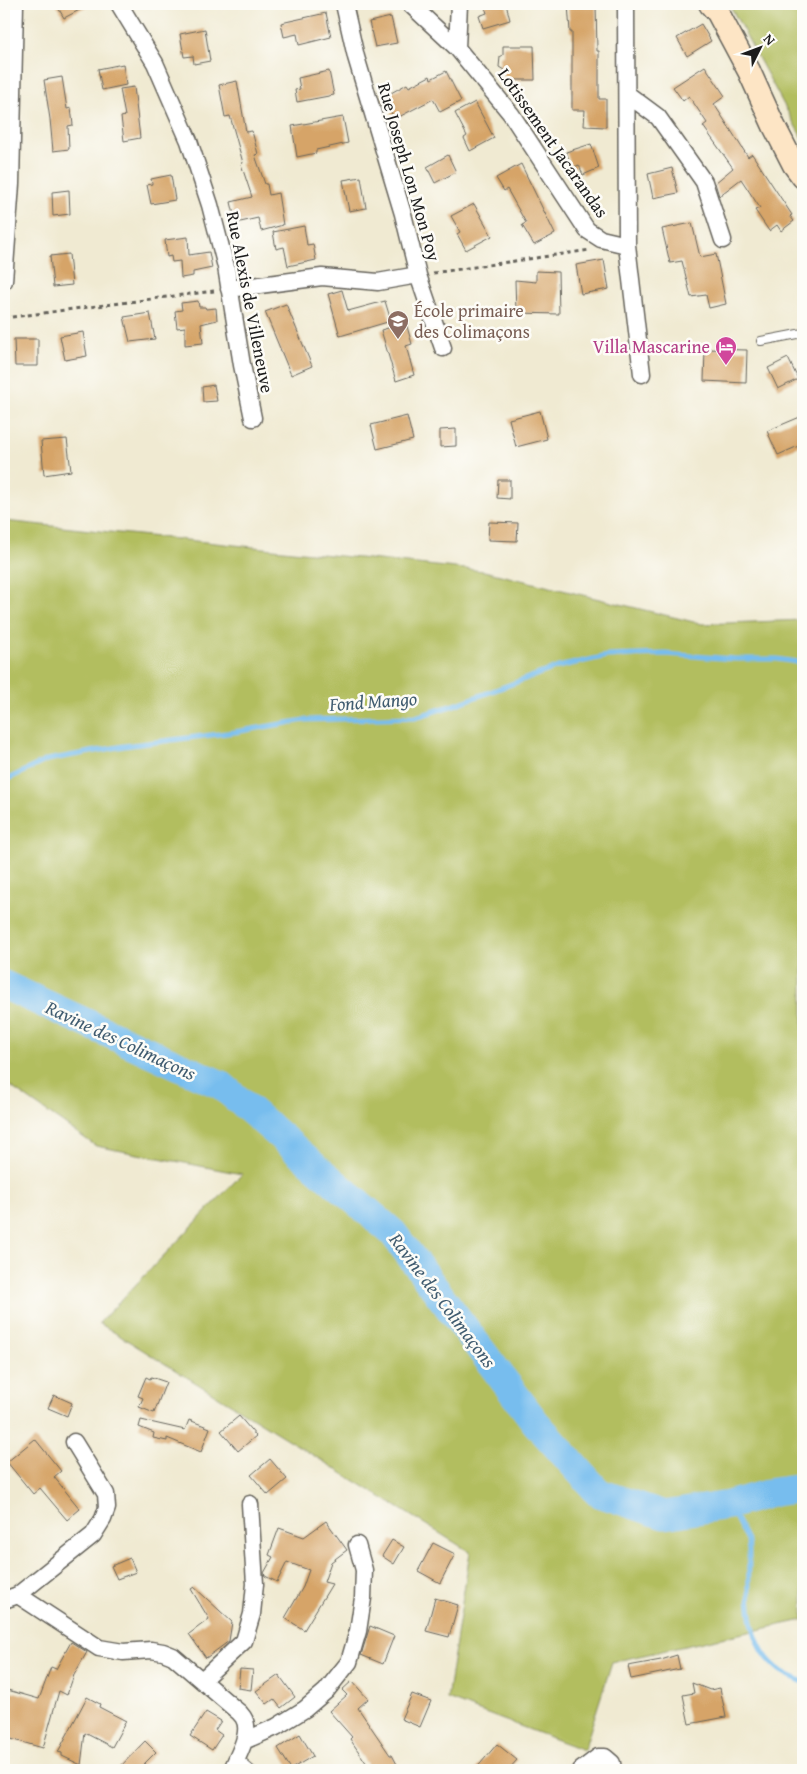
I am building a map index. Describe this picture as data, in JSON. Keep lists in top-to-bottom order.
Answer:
{
  "streets": {
    "street": ["Lotissement Jacarandas", "Rue Joseph Lon Mon Poy", "Rue Alexis de Villeneuve"]
  },
  "water": ["Fond Mango", "Ravine des Colimaçons"],
  "places": {
    "school or university": ["École primaire des Colimaçons"],
    "hotel": ["Villa Mascarine"]
  },
  "north": "top right"
}
